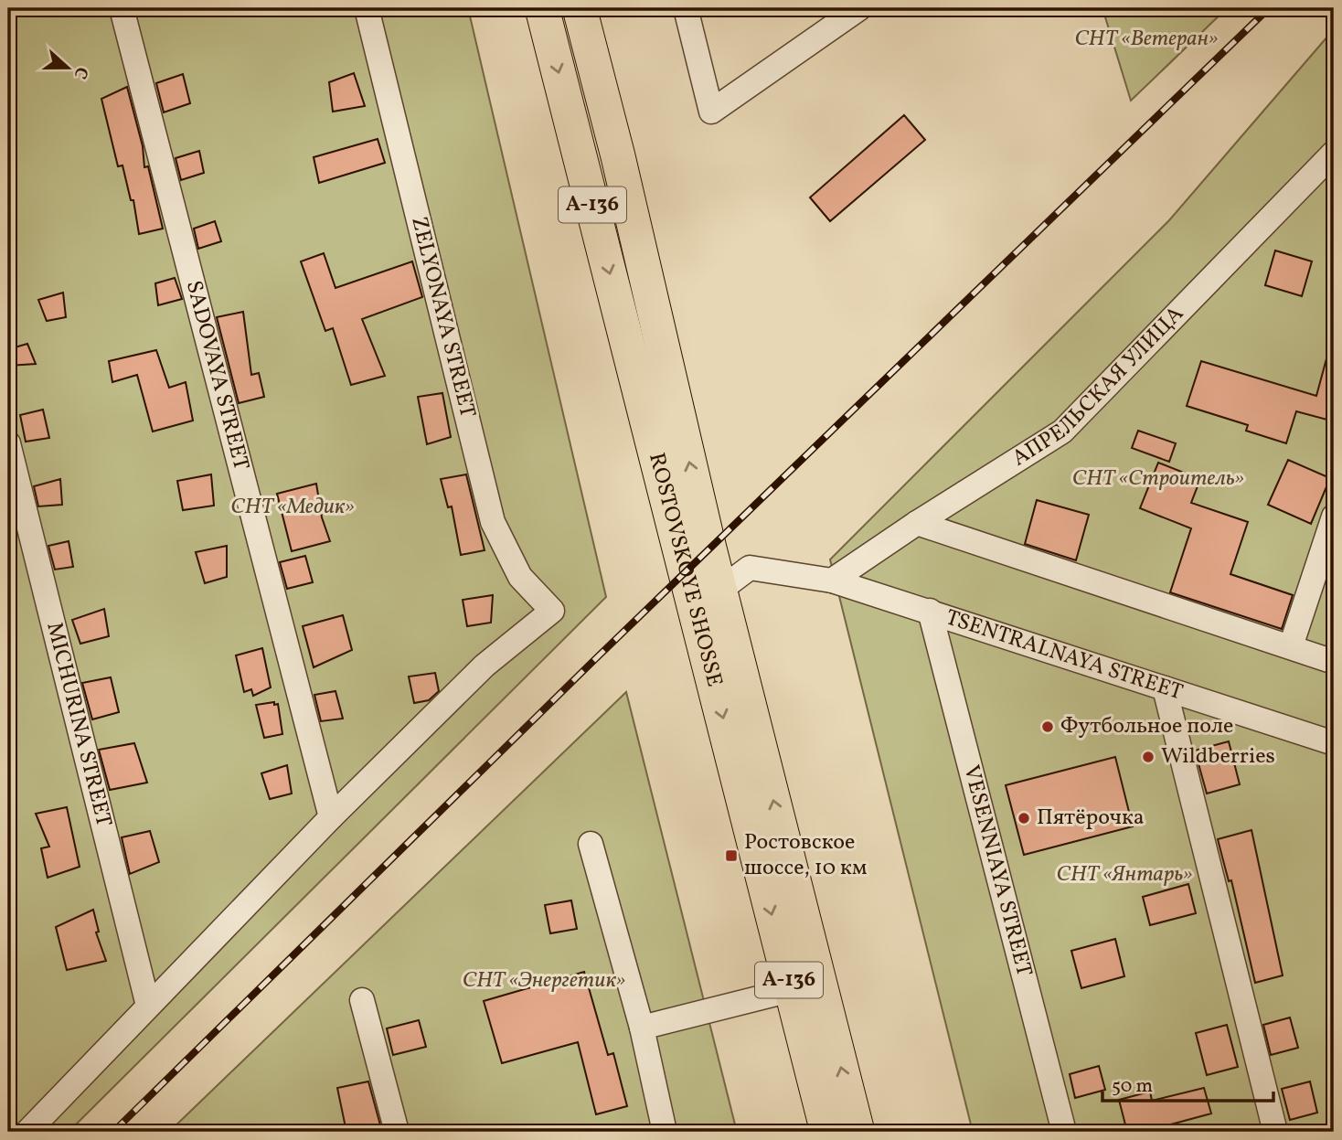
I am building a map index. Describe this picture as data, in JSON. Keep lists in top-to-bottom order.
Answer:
{
  "streets": {
    "highway": ["А-136", "ROSTOVSKOYE SHOSSE"],
    "street": [
      "ZELYONAYA STREET",
      "SADOVAYA STREET",
      "АПРЕЛЬСКАЯ УЛИЦА",
      "TSENTRALNAYA STREET",
      "MICHURINA STREET",
      "VESENNIAYA STREET"
    ]
  },
  "crossings": [
    ["ZELYONAYA STREET", "SADOVAYA STREET"],
    ["АПРЕЛЬСКАЯ УЛИЦА", "TSENTRALNAYA STREET"],
    ["ROSTOVSKOYE SHOSSE", "TSENTRALNAYA STREET"],
    ["TSENTRALNAYA STREET", "VESENNIAYA STREET"]
  ],
  "parks": [
    "СНТ «Ветеран»",
    "СНТ «Строитель»",
    "СНТ «Медик»",
    "СНТ «Янтарь»",
    "СНТ «Энергетик»"
  ],
  "places": {
    "other": ["Футбольное поле", "Wildberries", "Пятёрочка"],
    "transit": ["Ростовское шоссе, 10 км"]
  },
  "scale_bar": "50 m",
  "north": "right"
}
